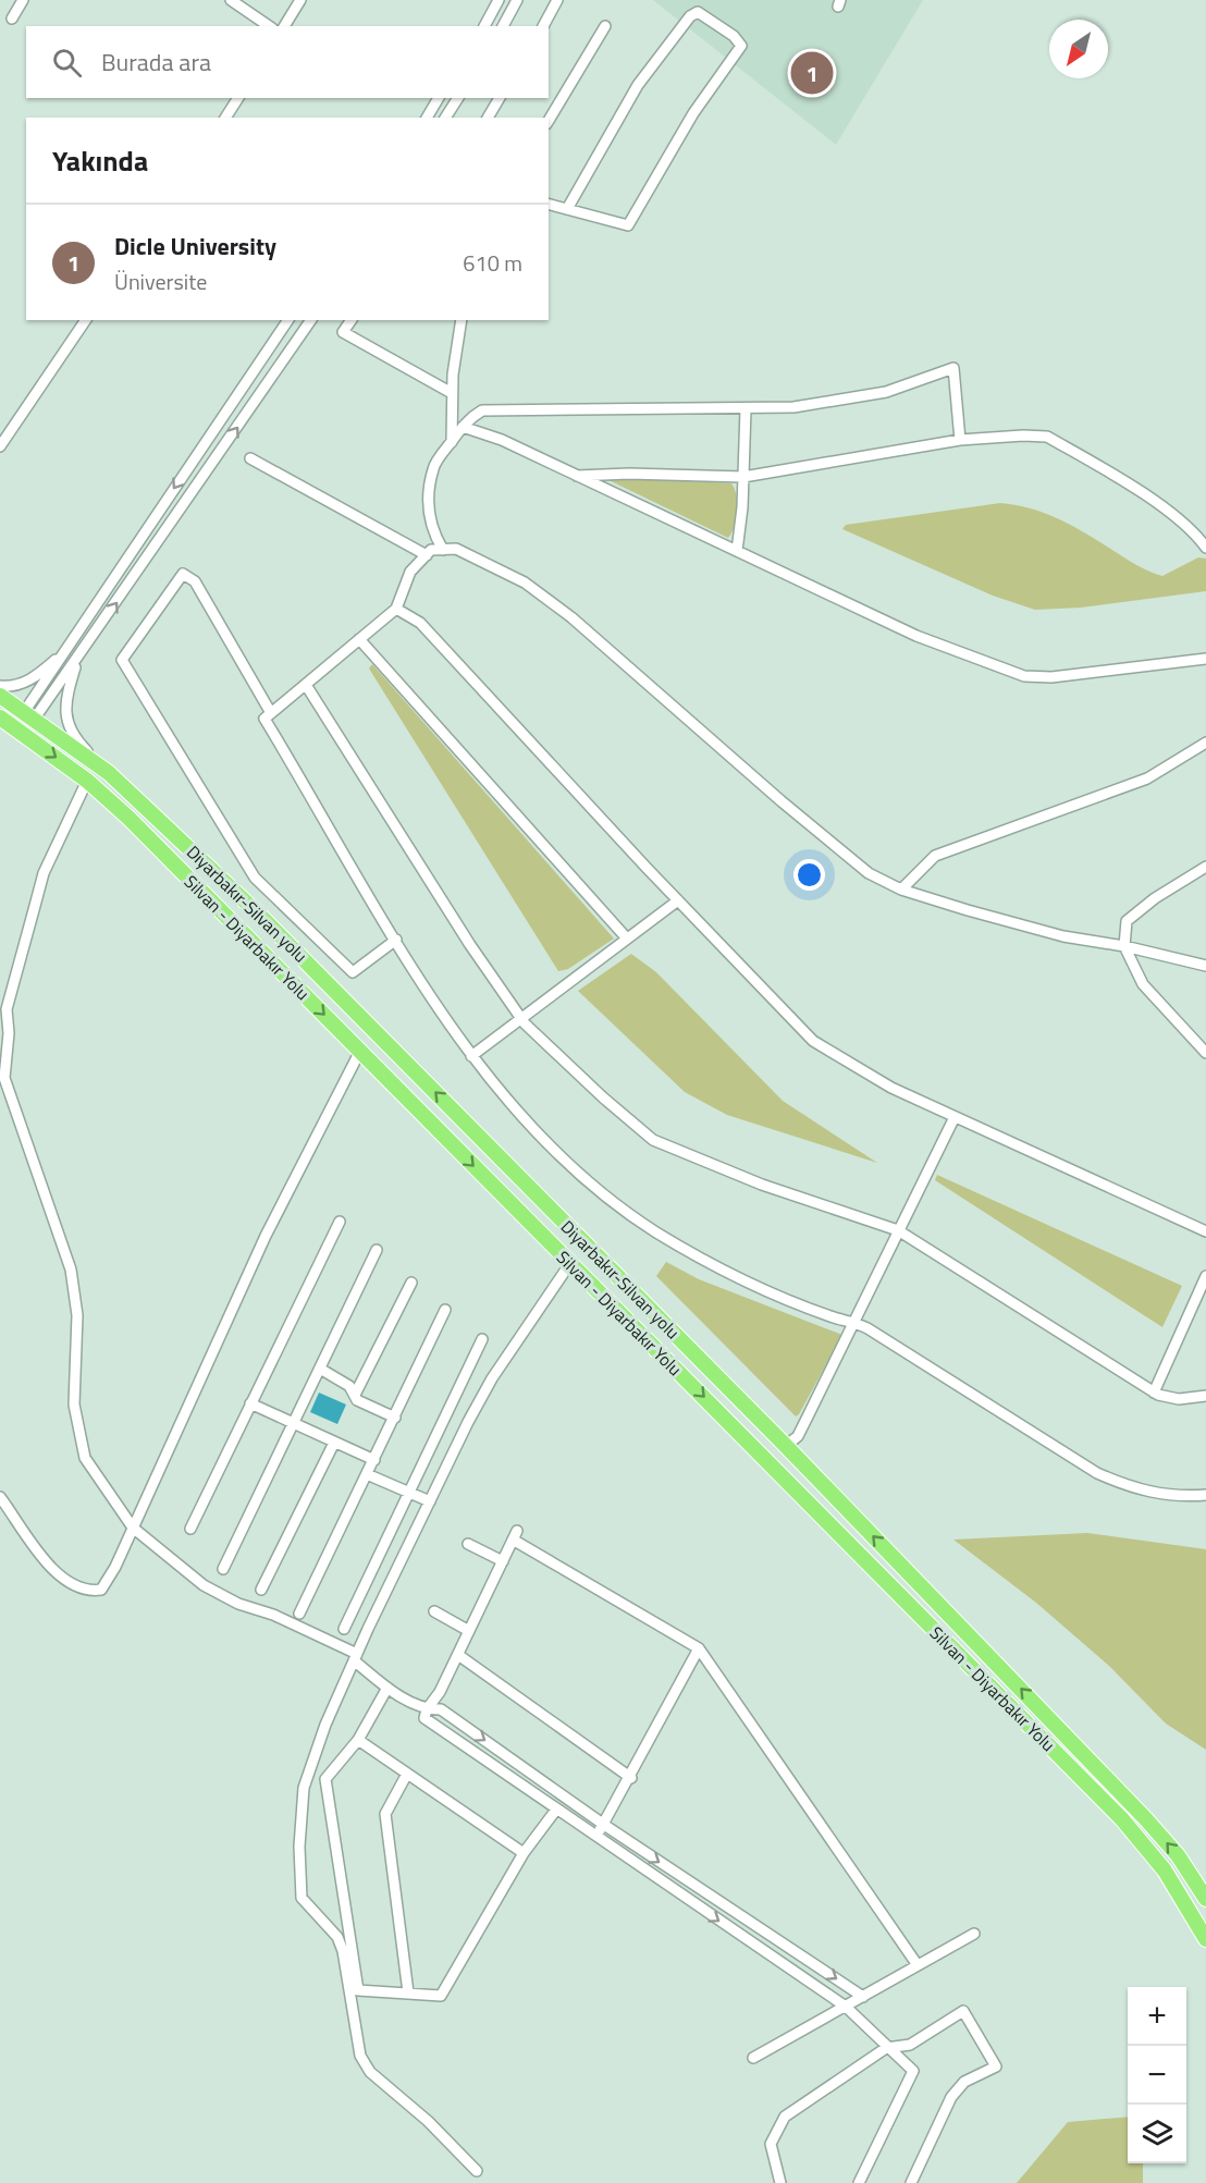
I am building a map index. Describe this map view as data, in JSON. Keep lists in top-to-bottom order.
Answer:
{
  "streets": {
    "highway": ["Diyarbakır-Silvan yolu", "Silvan - Diyarbakır Yolu"]
  },
  "one_way": ["Diyarbakır-Silvan yolu", "Silvan - Diyarbakır Yolu"],
  "north": "bottom left",
  "page": {
    "search": "Burada ara",
    "pins": "1",
    "heading": "Yakında",
    "list": [
      {
        "mark": "1",
        "name": "Dicle University",
        "note": "Üniversite",
        "value": "610 m"
      }
    ],
    "map_buttons": ["+", "−"]
  }
}
